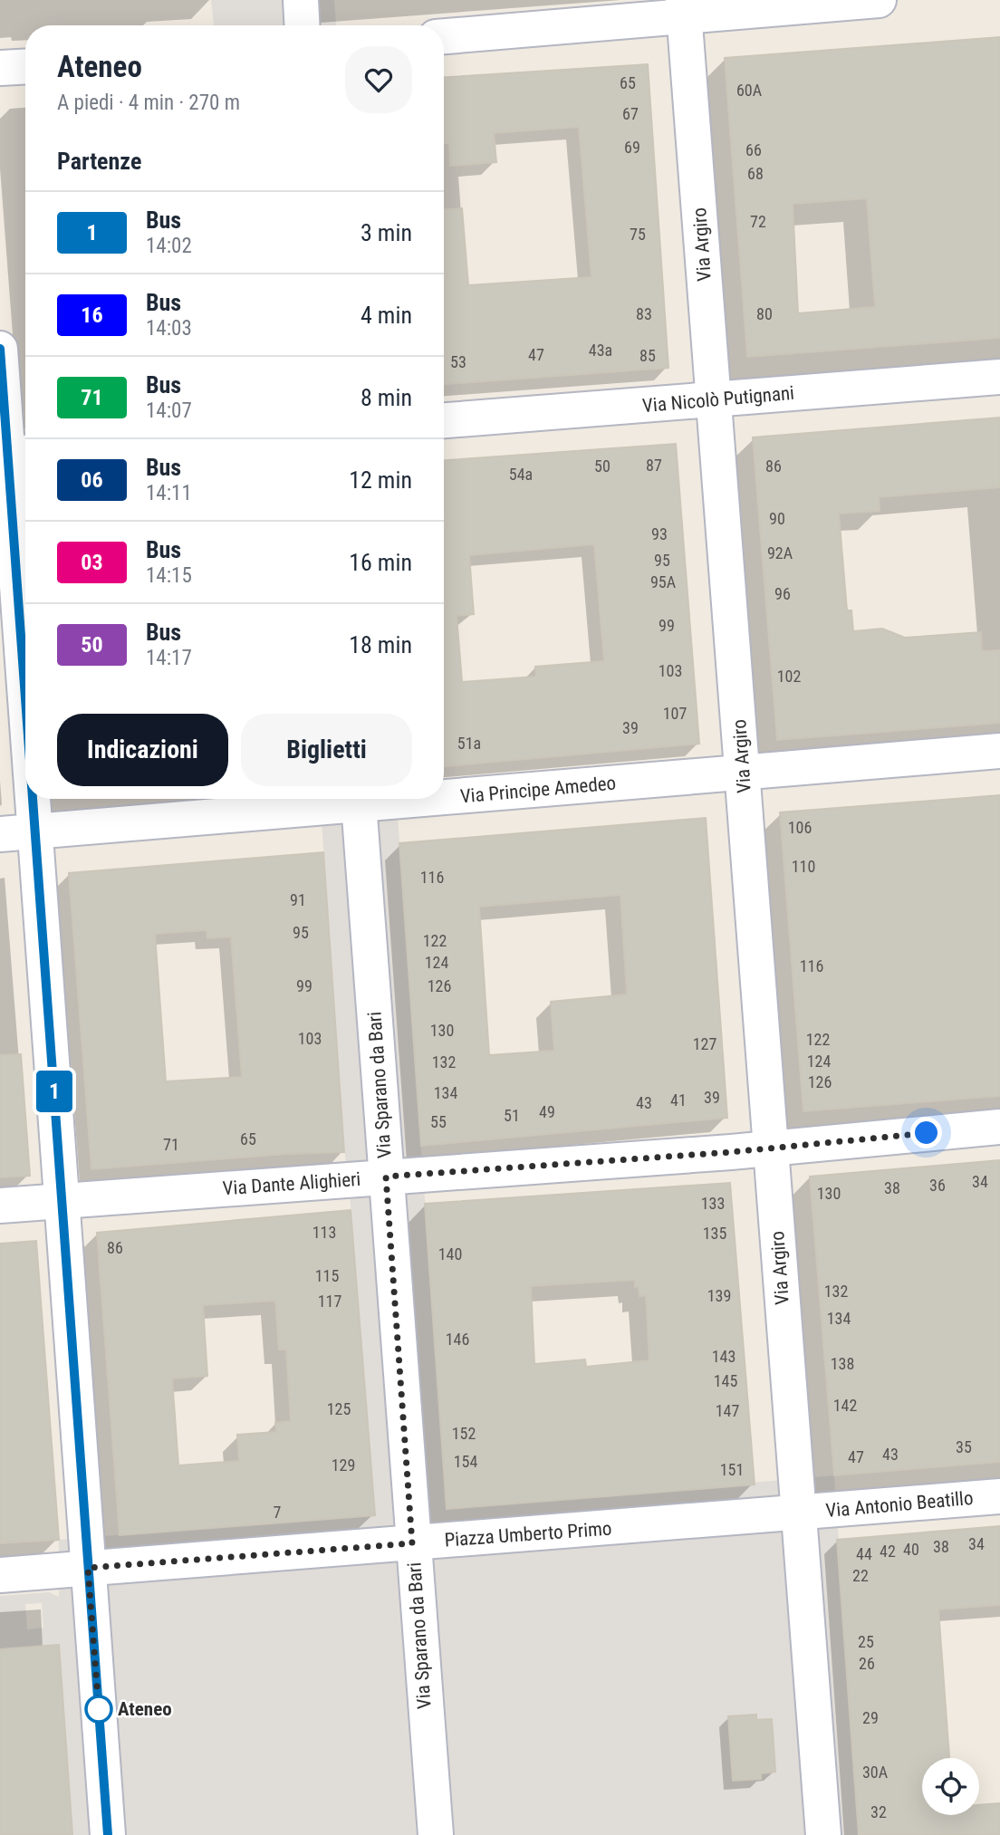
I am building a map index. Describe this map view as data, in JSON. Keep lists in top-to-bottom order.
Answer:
{
  "streets": {
    "street": [
      "Via Argiro",
      "Via Nicolò Putignani",
      "Via Principe Amedeo",
      "Via Sparano da Bari",
      "Via Dante Alighieri",
      "Via Antonio Beatillo",
      "Piazza Umberto Primo"
    ]
  },
  "crossings": [
    ["Via Argiro", "Via Nicolò Putignani"],
    ["Via Argiro", "Via Principe Amedeo"],
    ["Via Argiro", "Via Dante Alighieri"],
    ["Via Argiro", "Via Antonio Beatillo"],
    ["Via Argiro", "Piazza Umberto Primo"],
    ["Via Sparano da Bari", "Via Dante Alighieri"],
    ["Via Sparano da Bari", "Piazza Umberto Primo"],
    ["Via Antonio Beatillo", "Piazza Umberto Primo"]
  ],
  "places": ["Ateneo"],
  "lines": ["bus line 1"],
  "house_numbers": [
    "65",
    "60A",
    "67",
    "69",
    "66",
    "68",
    "72",
    "75",
    "83",
    "80",
    "43a",
    "47",
    "85",
    "53",
    "87",
    "50",
    "86",
    "54a",
    "90",
    "93",
    "92A",
    "95",
    "95A",
    "96",
    "99",
    "103",
    "102",
    "107",
    "39",
    "51a",
    "106",
    "110",
    "116",
    "91",
    "95",
    "122",
    "124",
    "116",
    "99",
    "126",
    "130",
    "103",
    "122",
    "127",
    "124",
    "132",
    "126",
    "134",
    "39",
    "41",
    "43",
    "49",
    "51",
    "55",
    "65",
    "71",
    "34",
    "36",
    "38",
    "130",
    "133",
    "113",
    "135",
    "86",
    "140",
    "115",
    "132",
    "139",
    "117",
    "134",
    "146",
    "143",
    "138",
    "145",
    "142",
    "125",
    "147",
    "152",
    "35",
    "43",
    "47",
    "154",
    "129",
    "151",
    "7",
    "34",
    "38",
    "40",
    "42",
    "44",
    "22",
    "25",
    "26",
    "29",
    "30A",
    "32"
  ],
  "page": {
    "on_map": "1",
    "heading": [
      ["Ateneo", "A piedi · 4 min · 270 m"],
      "Partenze"
    ],
    "list": [
      {
        "mark": "1",
        "name": "Bus",
        "note": "14:02",
        "value": "3 min"
      },
      {
        "mark": "16",
        "name": "Bus",
        "note": "14:03",
        "value": "4 min"
      },
      {
        "mark": "71",
        "name": "Bus",
        "note": "14:07",
        "value": "8 min"
      },
      {
        "mark": "06",
        "name": "Bus",
        "note": "14:11",
        "value": "12 min"
      },
      {
        "mark": "03",
        "name": "Bus",
        "note": "14:15",
        "value": "16 min"
      },
      {
        "mark": "50",
        "name": "Bus",
        "note": "14:17",
        "value": "18 min"
      }
    ],
    "buttons": ["Indicazioni", "Biglietti"]
  }
}
